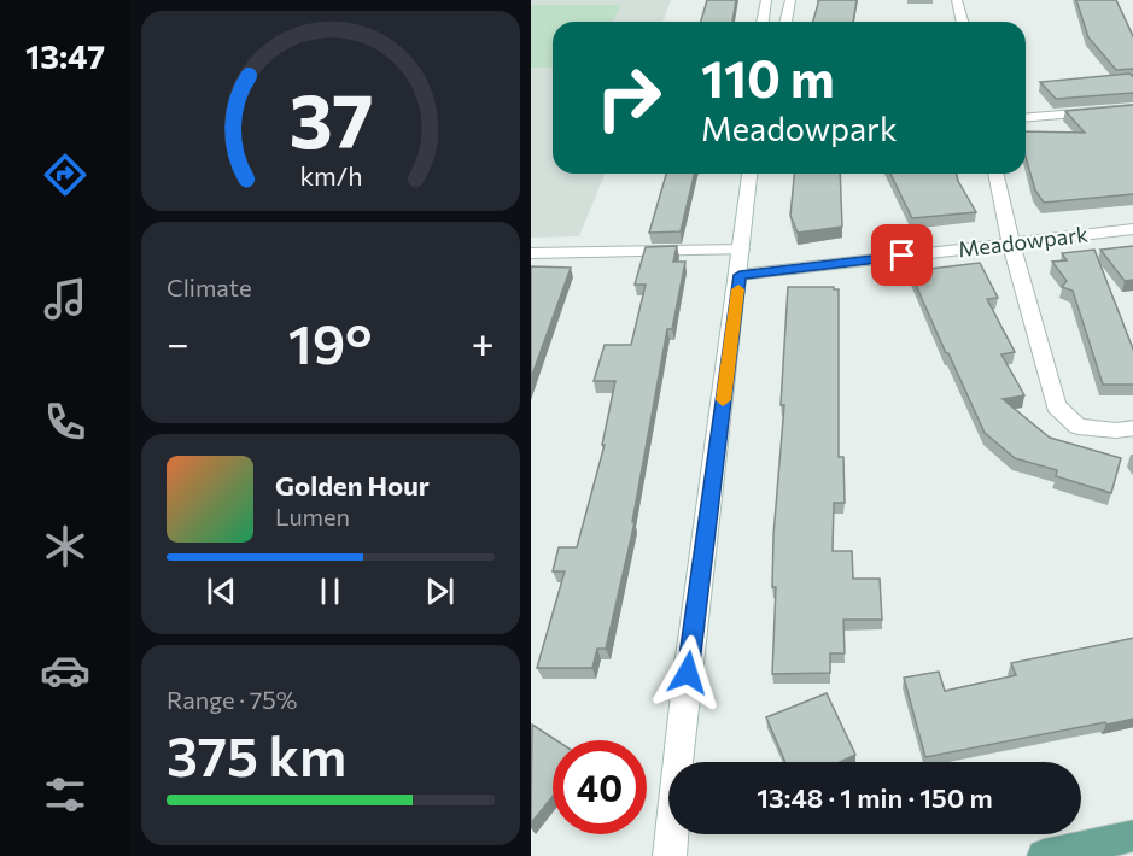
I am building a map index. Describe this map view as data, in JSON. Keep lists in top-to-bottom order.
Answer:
{
  "streets": {
    "street": ["Meadowpark"]
  },
  "page": {
    "tabs": "13:47",
    "turn": ["110 m", "Meadowpark"],
    "tile": [
      "Climate",
      ["Range · 75%", "375 km"]
    ],
    "heat": ["−", "19°", "+"],
    "song": ["Golden Hour", "Lumen"],
    "limit": "40",
    "trip": "13:48 · 1 min · 150 m",
    "gauge": ["37", "km/h"]
  }
}
